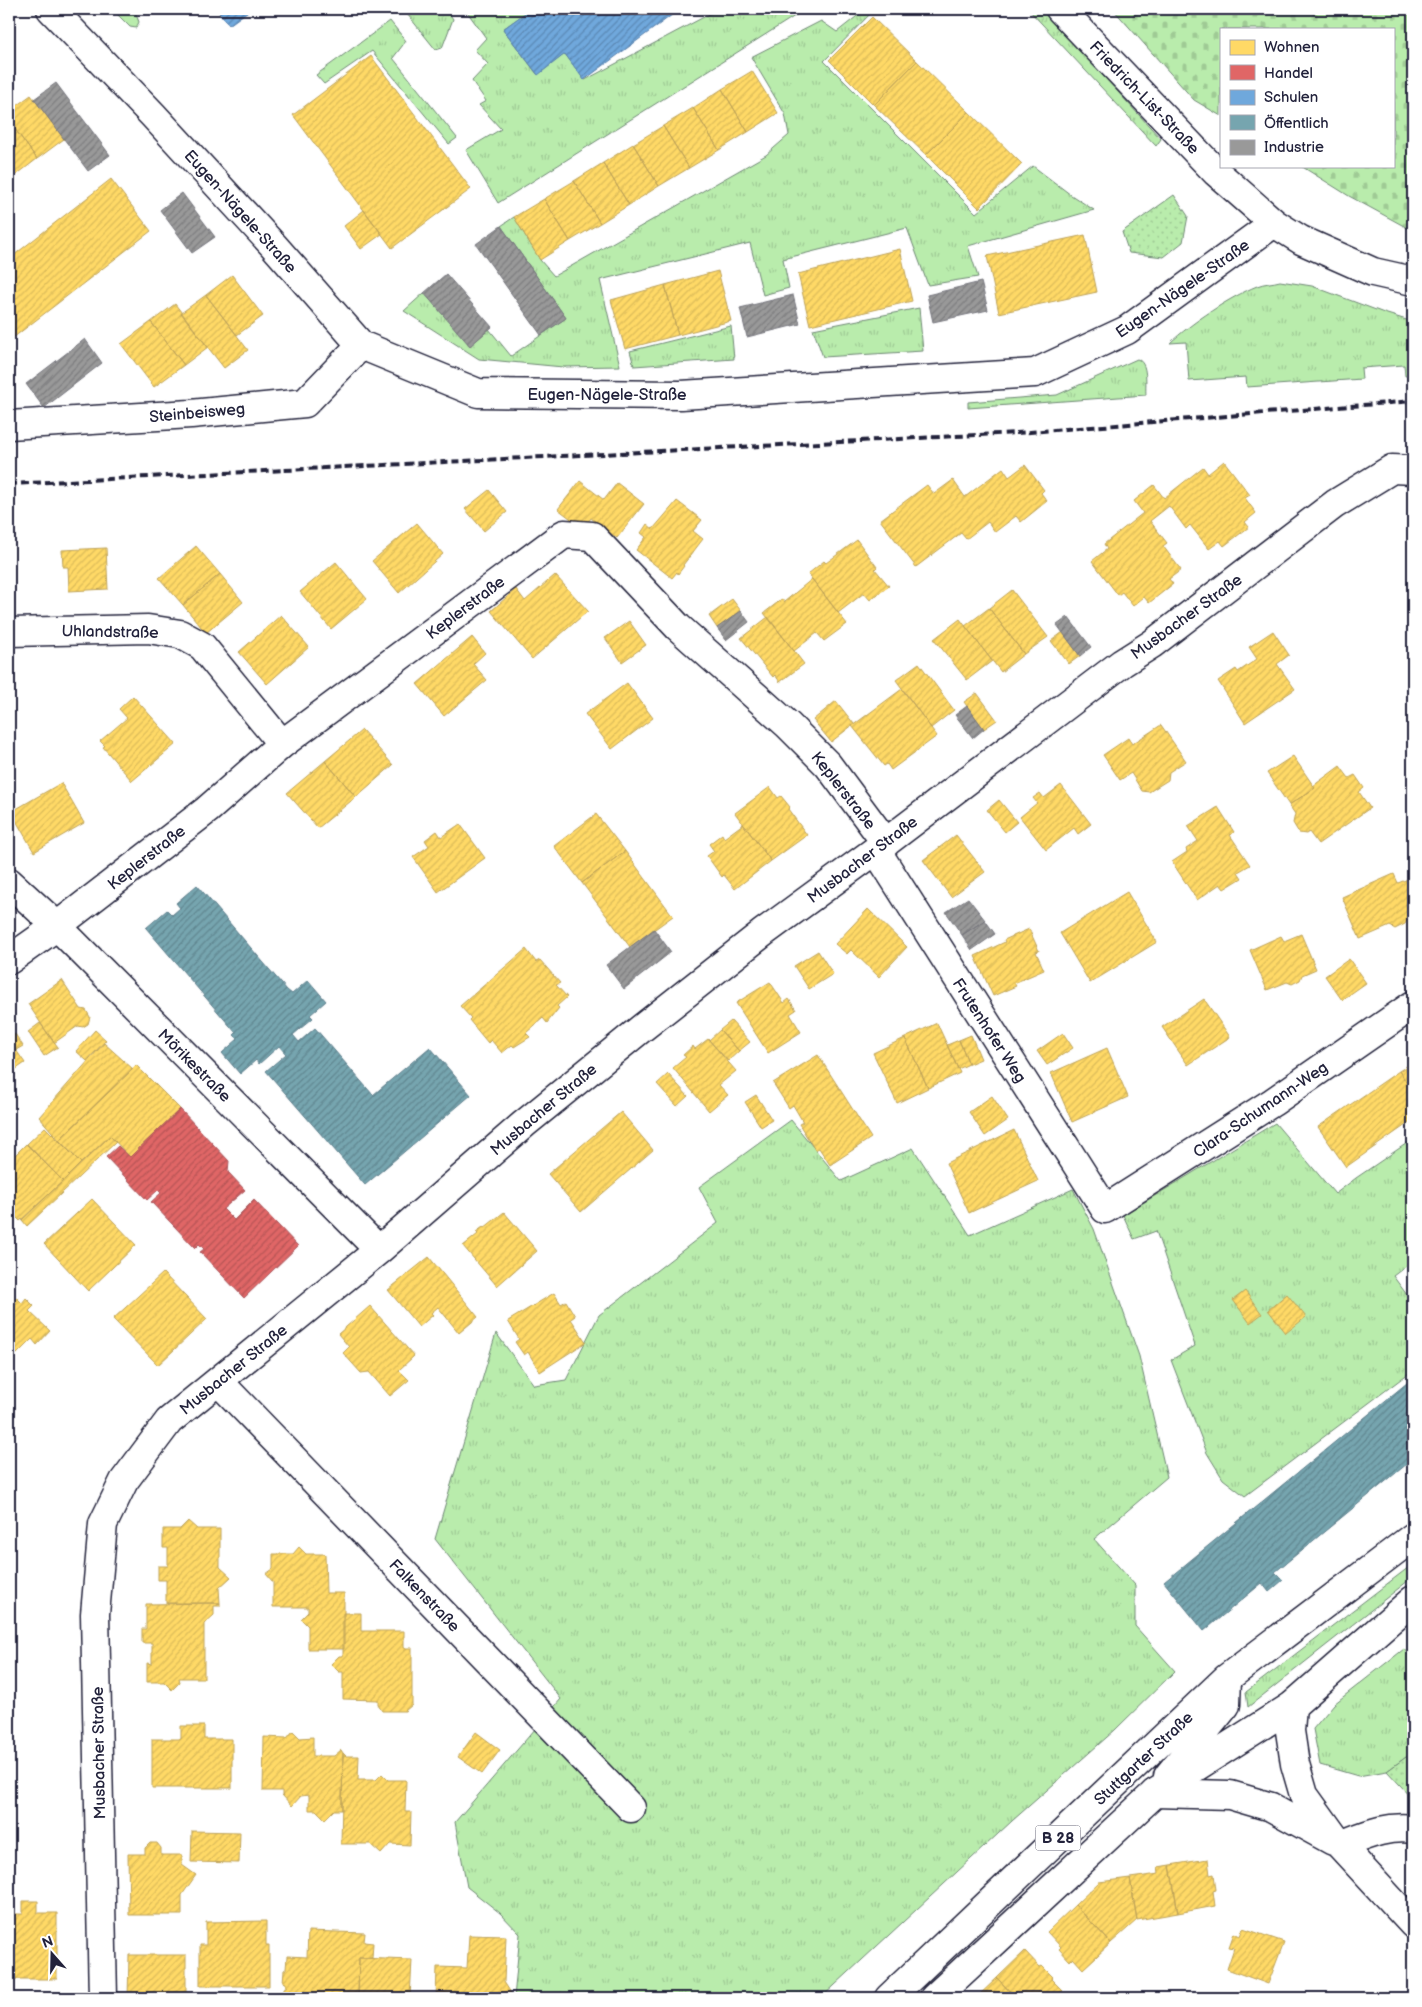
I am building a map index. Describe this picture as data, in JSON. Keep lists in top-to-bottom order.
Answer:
{
  "streets": {
    "street": [
      "Friedrich-List-Straße",
      "Eugen-Nägele-Straße",
      "Steinbeisweg",
      "Keplerstraße",
      "Musbacher Straße",
      "Uhlandstraße",
      "Frutenhofer Weg",
      "Mörikestraße",
      "Clara-Schumann-Weg",
      "Falkenstraße",
      "Stuttgarter Straße",
      "B 28"
    ]
  },
  "crossings": [
    ["Friedrich-List-Straße", "Eugen-Nägele-Straße"],
    ["Eugen-Nägele-Straße", "Steinbeisweg"],
    ["Keplerstraße", "Musbacher Straße"],
    ["Keplerstraße", "Uhlandstraße"],
    ["Keplerstraße", "Frutenhofer Weg"],
    ["Keplerstraße", "Mörikestraße"],
    ["Musbacher Straße", "Frutenhofer Weg"],
    ["Musbacher Straße", "Mörikestraße"],
    ["Musbacher Straße", "Falkenstraße"],
    ["Frutenhofer Weg", "Clara-Schumann-Weg"],
    ["Stuttgarter Straße", "B 28"]
  ],
  "legend": [
    "Wohnen",
    "Handel",
    "Schulen",
    "Öffentlich",
    "Industrie"
  ],
  "north": "top"
}
